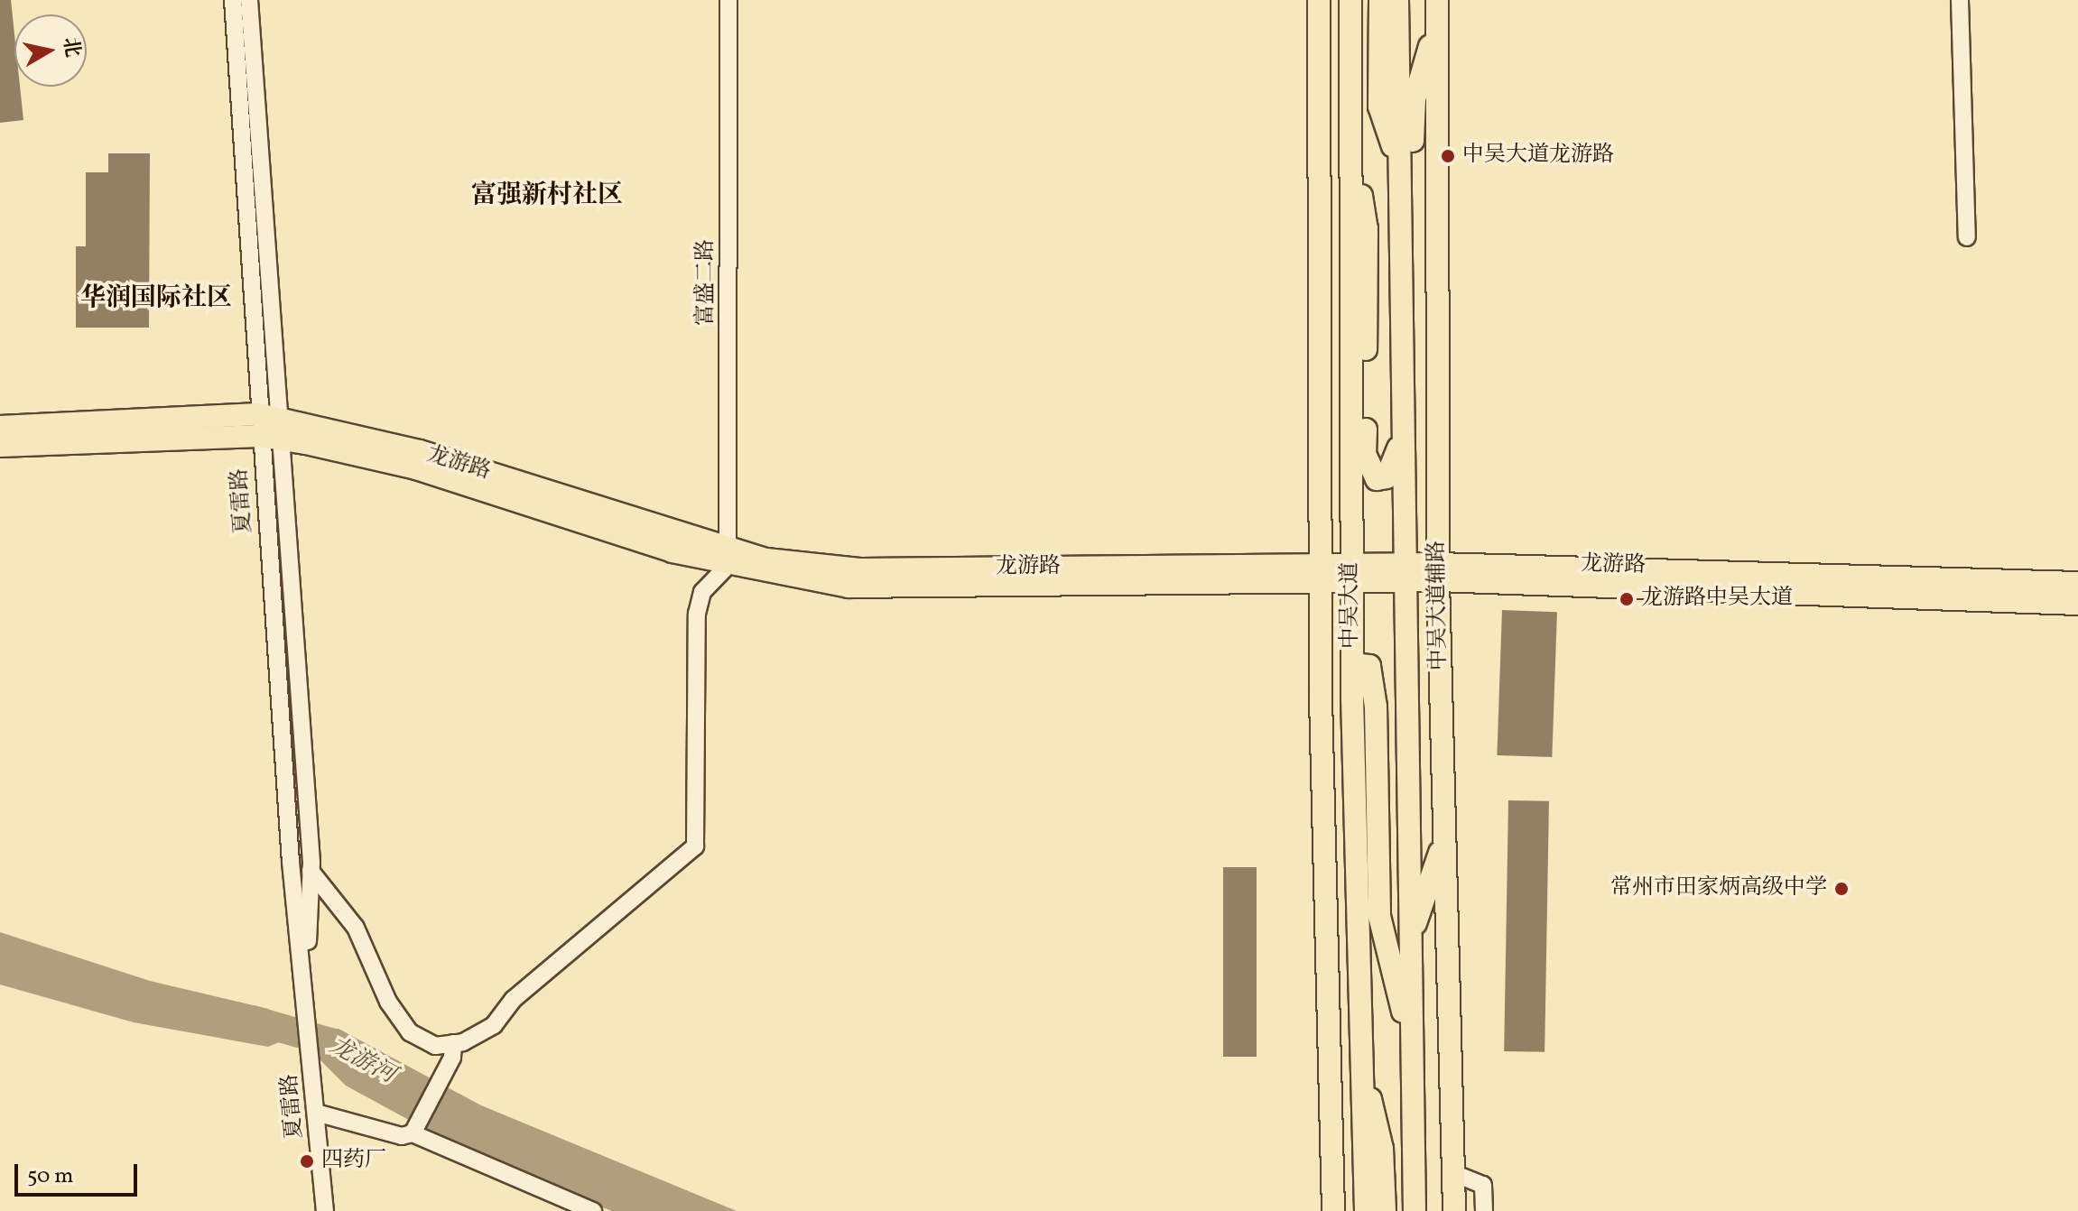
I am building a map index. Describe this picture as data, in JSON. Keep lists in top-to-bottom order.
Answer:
{
  "streets": {
    "main road": ["龙游路", "中吴大道", "中吴大道辅路"],
    "street": ["富盛二路", "夏雷路"]
  },
  "crossings": [
    ["富盛二路", "龙游路"],
    ["龙游路", "夏雷路"],
    ["龙游路", "中吴大道"],
    ["龙游路", "中吴大道辅路"]
  ],
  "districts": ["富强新村社区", "华润国际社区"],
  "water": ["龙游河"],
  "places": [
    "中吴大道龙游路",
    "龙游路中吴大道",
    "常州市田家炳高级中学",
    "四药厂"
  ],
  "scale_bar": "50 m",
  "north": "right"
}
